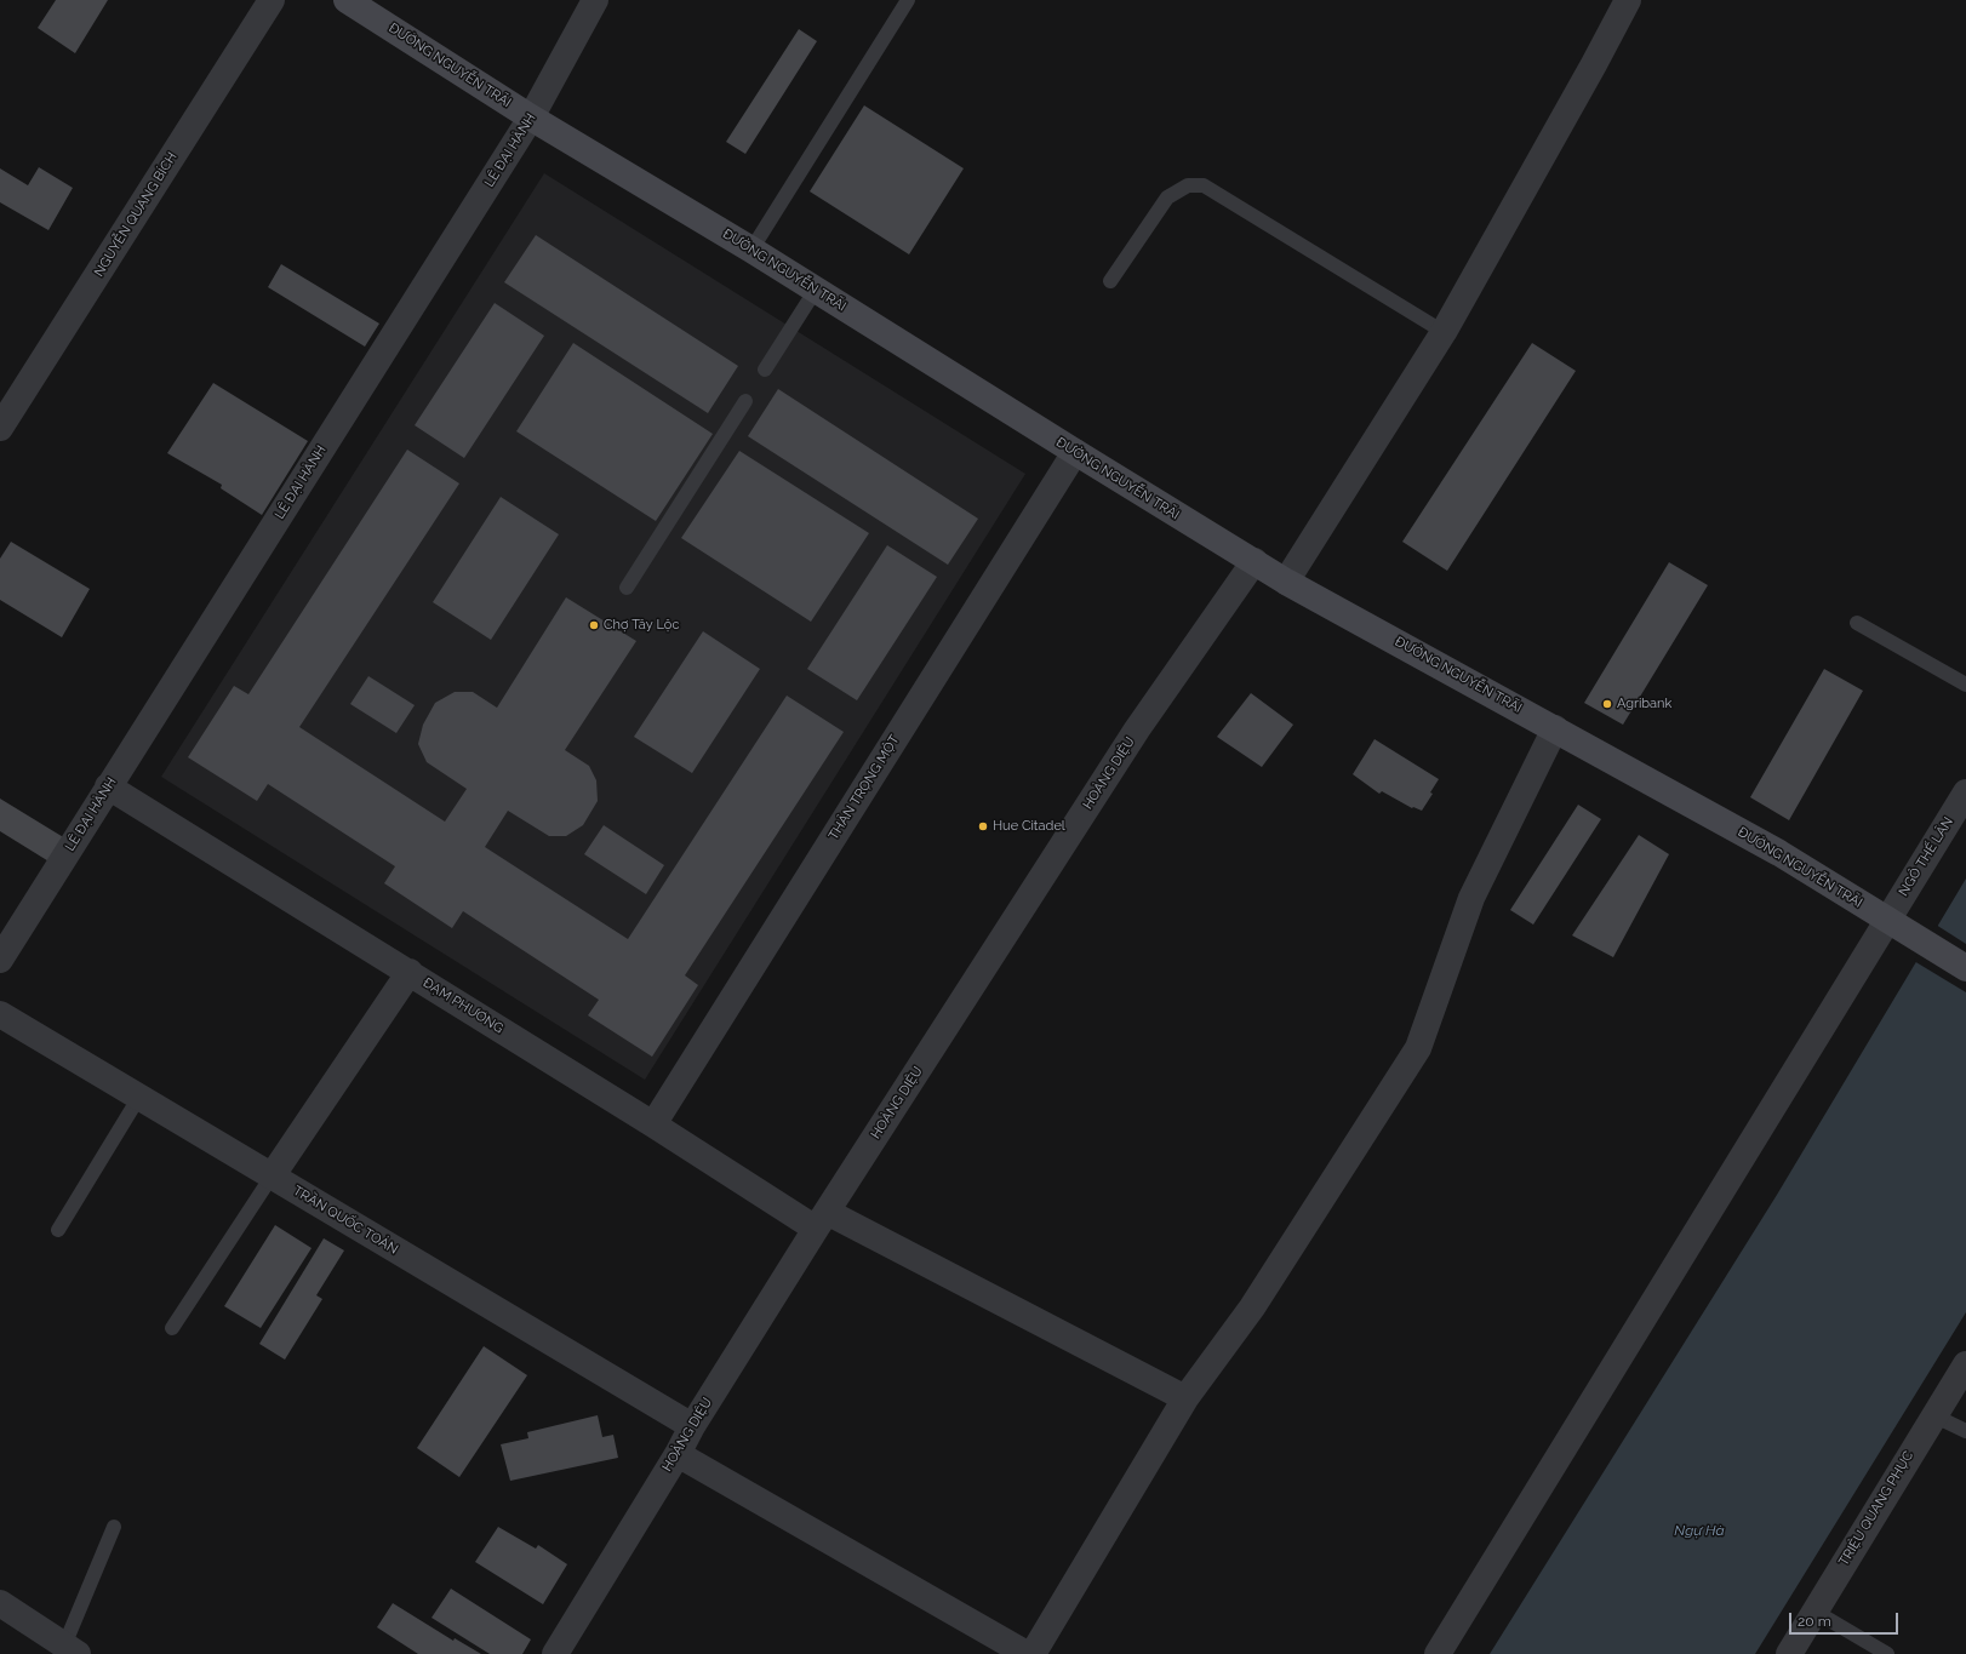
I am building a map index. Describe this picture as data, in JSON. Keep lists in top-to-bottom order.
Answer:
{
  "streets": {
    "main road": ["ĐƯỜNG NGUYỄN TRÃI"],
    "street": [
      "LÊ ĐẠI HÀNH",
      "NGUYỄN QUANG BÍCH",
      "HOÀNG DIỆU",
      "THÂN TRỌNG MỘT",
      "NGÔ THẾ LÂN",
      "ĐẠM PHƯƠNG",
      "TRẦN QUỐC TOẢN",
      "TRIỆU QUANG PHỤC"
    ]
  },
  "crossings": [
    ["ĐƯỜNG NGUYỄN TRÃI", "LÊ ĐẠI HÀNH"],
    ["ĐƯỜNG NGUYỄN TRÃI", "HOÀNG DIỆU"],
    ["ĐƯỜNG NGUYỄN TRÃI", "THÂN TRỌNG MỘT"],
    ["ĐƯỜNG NGUYỄN TRÃI", "NGÔ THẾ LÂN"],
    ["LÊ ĐẠI HÀNH", "ĐẠM PHƯƠNG"],
    ["HOÀNG DIỆU", "ĐẠM PHƯƠNG"],
    ["HOÀNG DIỆU", "TRẦN QUỐC TOẢN"],
    ["THÂN TRỌNG MỘT", "ĐẠM PHƯƠNG"]
  ],
  "water": ["Ngự Hà"],
  "places": ["Chợ Tây Lộc", "Agribank", "Hue Citadel"],
  "scale_bar": "20 m"
}
